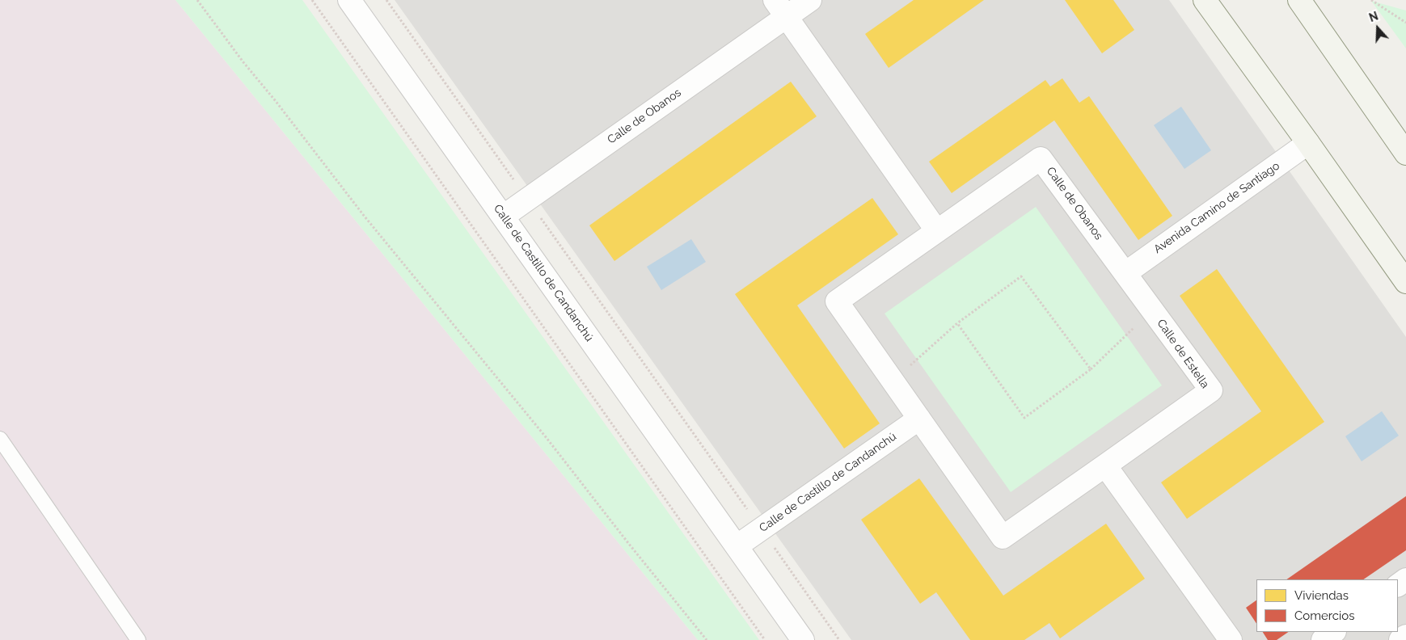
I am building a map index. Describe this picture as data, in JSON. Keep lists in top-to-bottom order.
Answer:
{
  "streets": {
    "street": [
      "Calle de Obanos",
      "Avenida Camino de Santiago",
      "Calle de Castillo de Candanchú",
      "Calle de Estella"
    ]
  },
  "crossings": [
    ["Calle de Obanos", "Avenida Camino de Santiago"],
    ["Calle de Obanos", "Calle de Castillo de Candanchú"],
    ["Calle de Obanos", "Calle de Estella"],
    ["Avenida Camino de Santiago", "Calle de Estella"],
    ["Calle de Castillo de Candanchú", "Calle de Estella"]
  ],
  "legend": ["Viviendas", "Comercios"],
  "north": "top"
}
